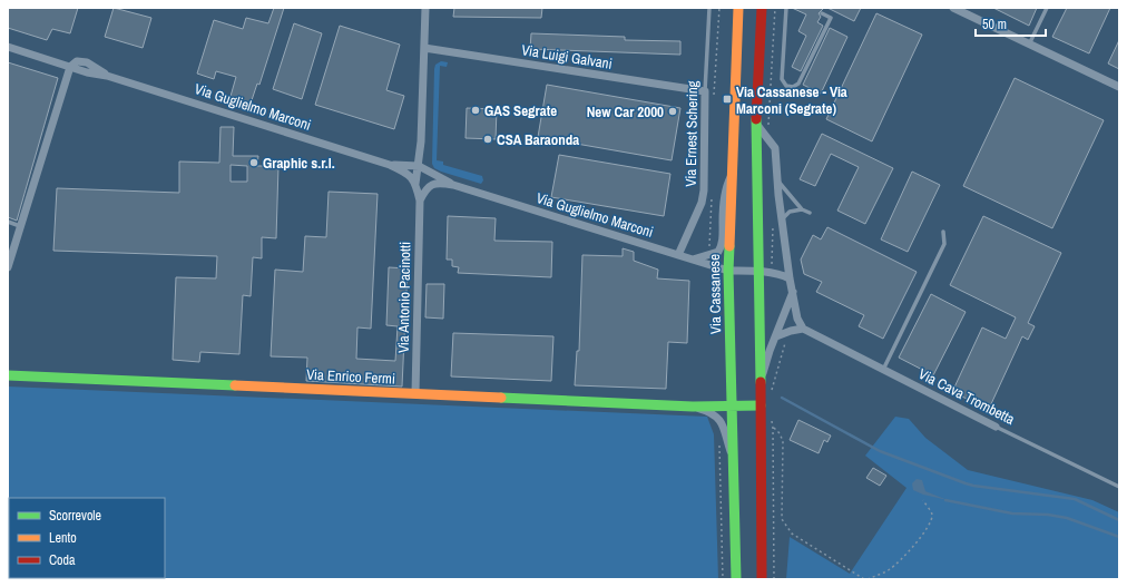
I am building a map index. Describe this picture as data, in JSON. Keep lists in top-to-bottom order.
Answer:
{
  "streets": {
    "main road": ["Via Cassanese", "Via Enrico Fermi"],
    "street": [
      "Via Luigi Galvani",
      "Via Guglielmo Marconi",
      "Via Ernest Schering",
      "Via Antonio Pacinotti",
      "Via Cava Trombetta"
    ]
  },
  "crossings": [
    ["Via Luigi Galvani", "Via Ernest Schering"],
    ["Via Guglielmo Marconi", "Via Ernest Schering"],
    ["Via Guglielmo Marconi", "Via Cassanese"],
    ["Via Guglielmo Marconi", "Via Antonio Pacinotti"],
    ["Via Cassanese", "Via Enrico Fermi"],
    ["Via Antonio Pacinotti", "Via Enrico Fermi"]
  ],
  "places": {
    "transit": ["Via Cassanese - Via Marconi (Segrate)"],
    "other": [
      "GAS Segrate",
      "New Car 2000",
      "CSA Baraonda",
      "Graphic s.r.l."
    ]
  },
  "legend": ["Scorrevole", "Lento", "Coda"],
  "scale_bar": "50 m"
}
